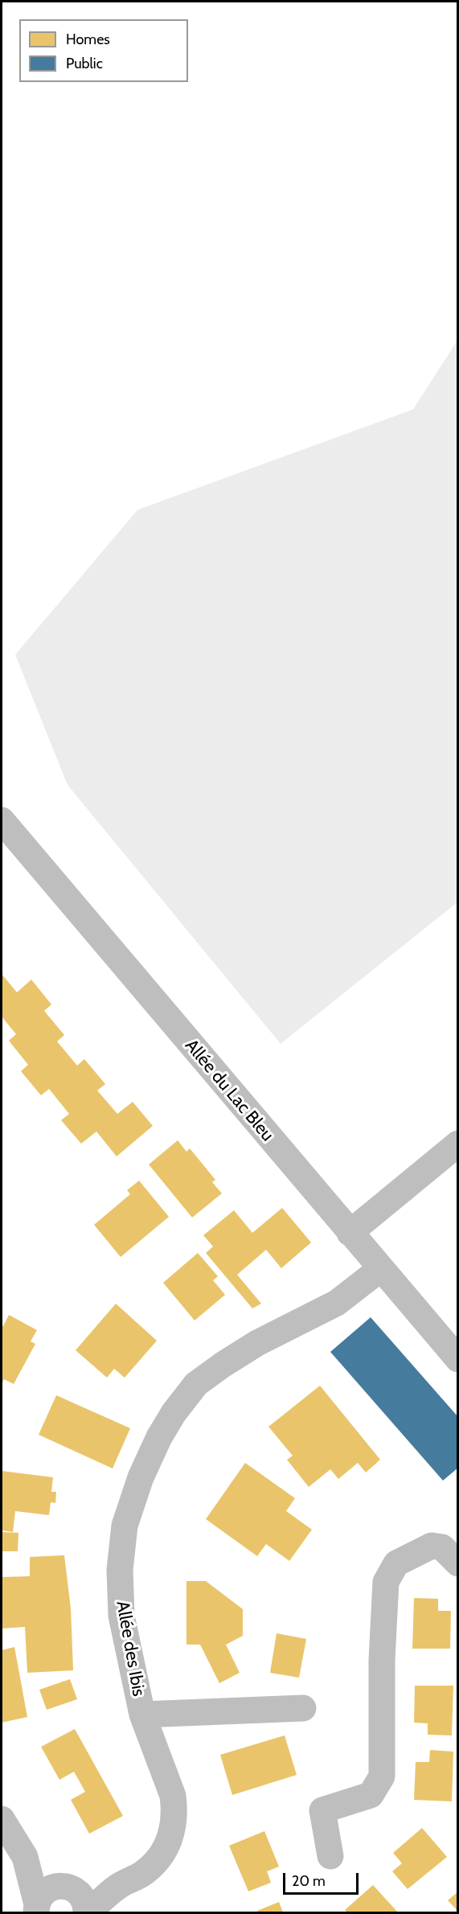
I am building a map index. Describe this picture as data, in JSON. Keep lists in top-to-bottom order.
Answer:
{
  "streets": {
    "street": ["Allée du Lac Bleu", "Allée des Ibis"]
  },
  "crossings": [
    ["Allée du Lac Bleu", "Allée des Ibis"]
  ],
  "legend": ["Homes", "Public"],
  "scale_bar": "20 m"
}
